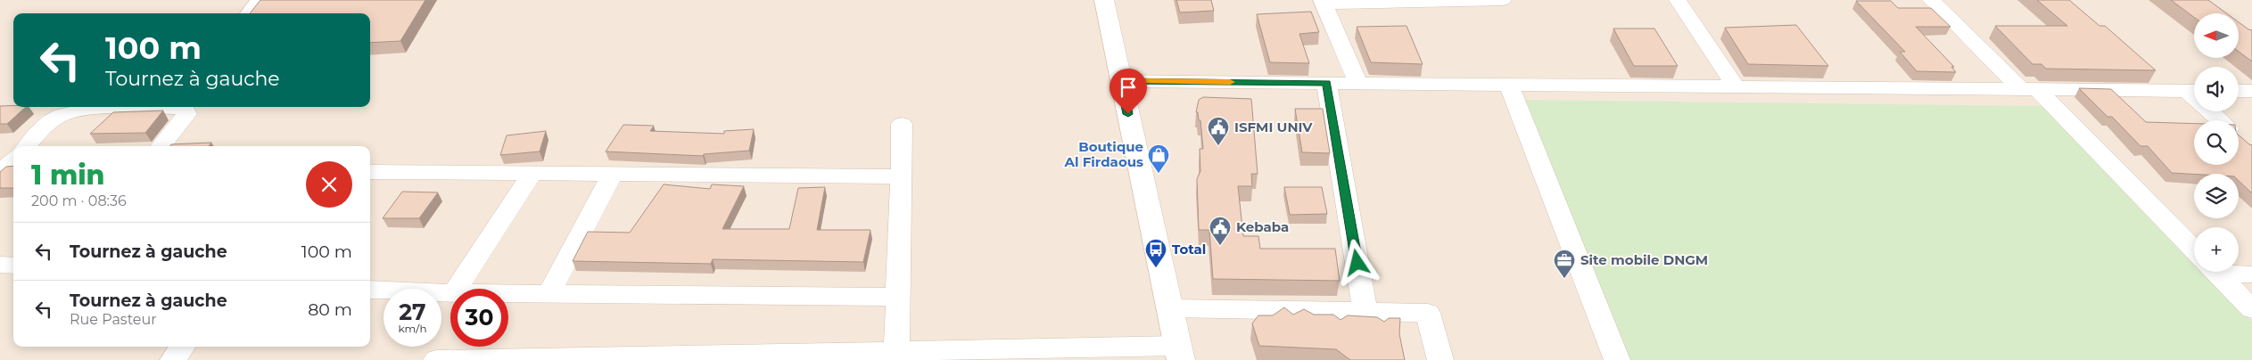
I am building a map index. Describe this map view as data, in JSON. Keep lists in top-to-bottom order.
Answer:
{
  "places": {
    "public building": ["ISFMI UNIV", "Kebaba"],
    "shop": ["Boutique Al Firdaous"],
    "bus stop": ["Total"],
    "office": ["Site mobile DNGM"]
  },
  "north": "left",
  "page": {
    "map_buttons": "+",
    "turn": ["100 m", "Tournez à gauche"],
    "heading": ["1 min", "200 m · 08:36"],
    "list": [
      {
        "name": "Tournez à gauche",
        "value": "100 m"
      },
      {
        "name": "Tournez à gauche",
        "note": "Rue Pasteur",
        "value": "80 m"
      }
    ],
    "speed": "27 km/h",
    "limit": "30"
  }
}
